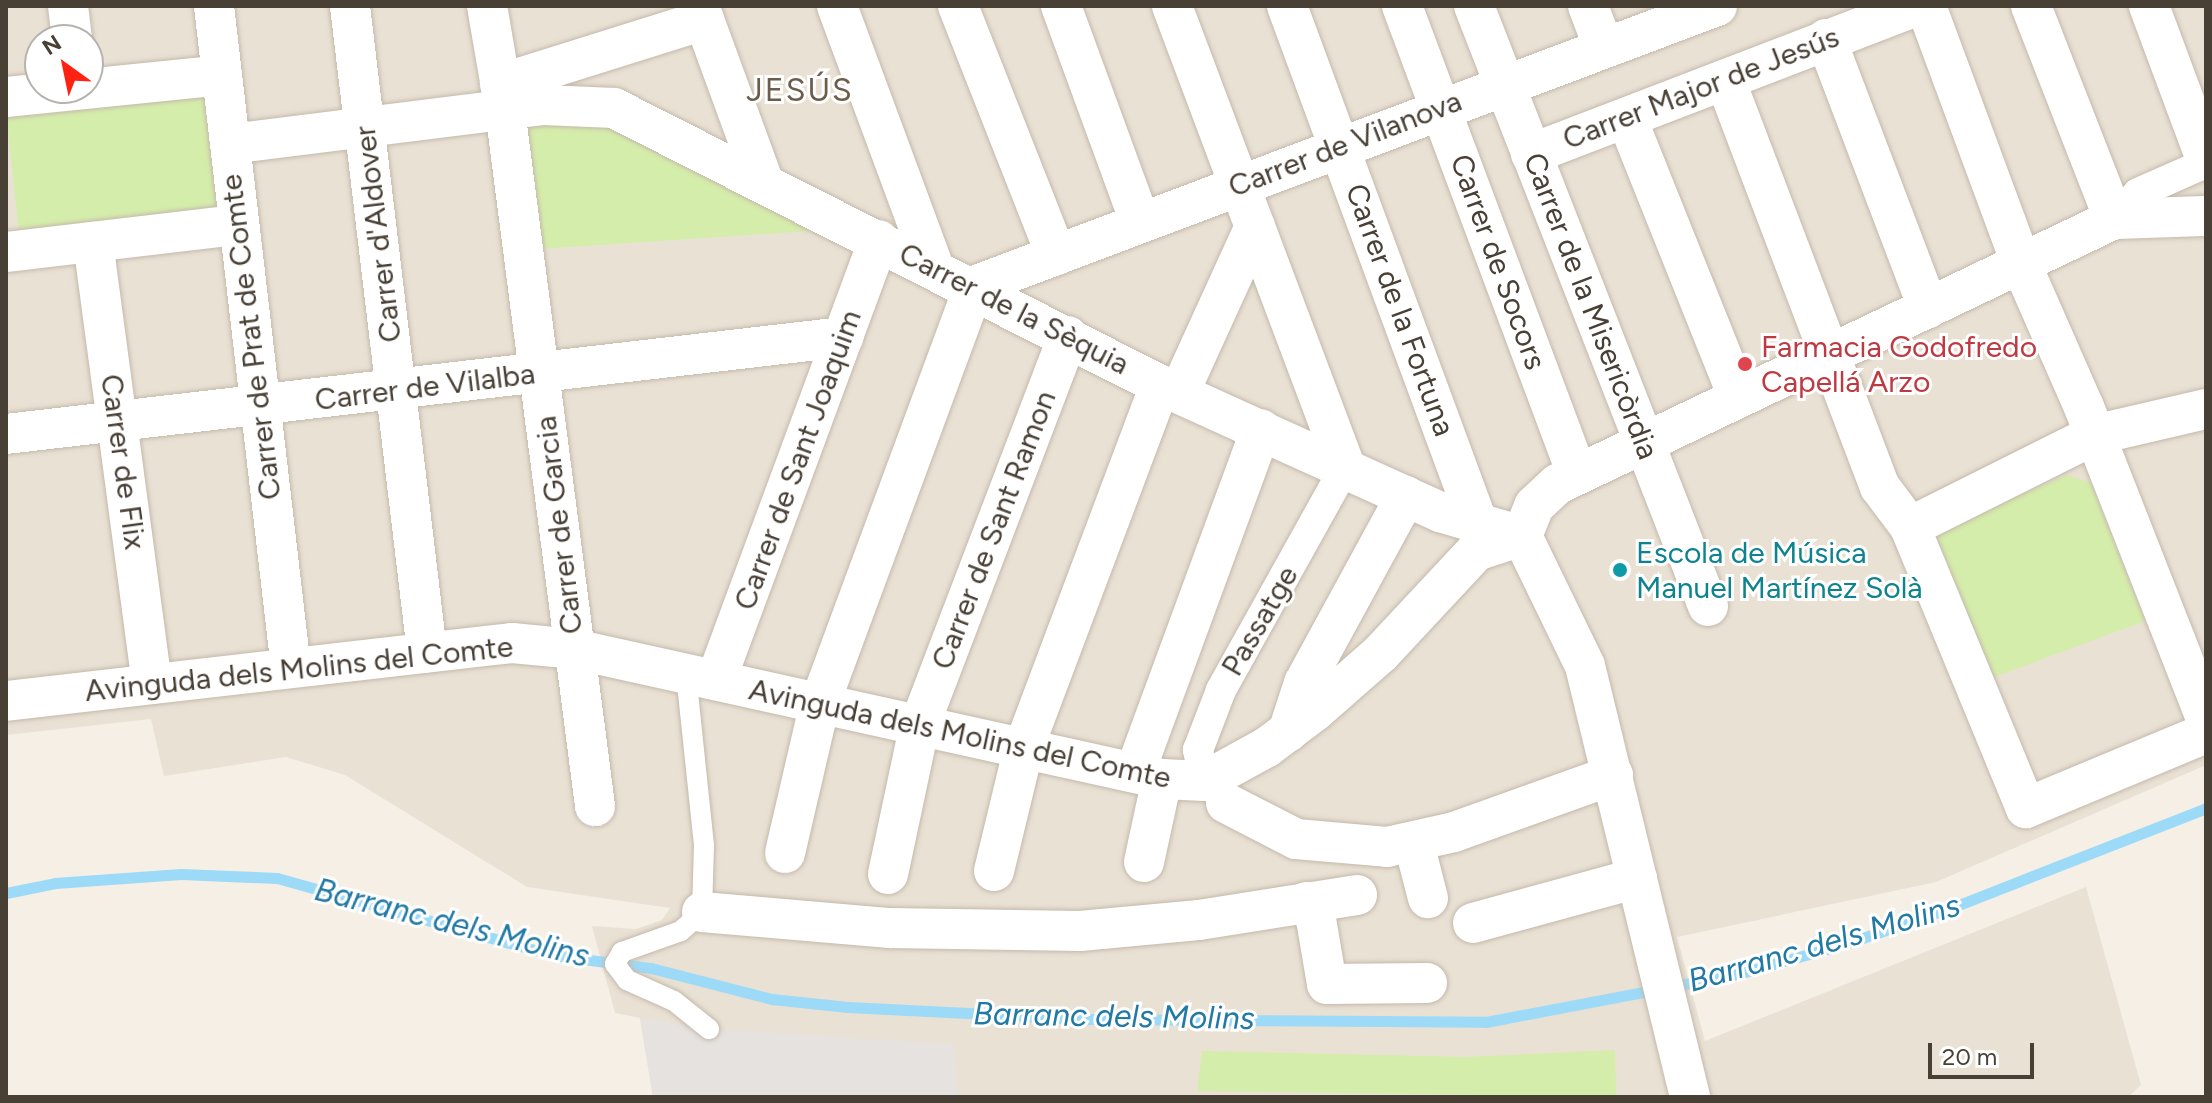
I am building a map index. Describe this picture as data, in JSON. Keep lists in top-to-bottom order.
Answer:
{
  "streets": {
    "street": [
      "Carrer Major de Jesús",
      "Carrer de Vilanova",
      "Carrer d'Aldover",
      "Carrer de Socors",
      "Carrer de la Misericòrdia",
      "Carrer de la Sèquia",
      "Carrer de la Fortuna",
      "Carrer de Prat de Comte",
      "Carrer de Vilalba",
      "Carrer de Sant Joaquim",
      "Carrer de Flix",
      "Carrer de Garcia",
      "Carrer de Sant Ramon",
      "Passatge",
      "Avinguda dels Molins del Comte"
    ]
  },
  "crossings": [
    ["Carrer Major de Jesús", "Carrer de la Misericòrdia"],
    ["Carrer de Vilanova", "Carrer de Socors"],
    ["Carrer de Vilanova", "Carrer de la Misericòrdia"],
    ["Carrer de Vilanova", "Carrer de la Sèquia"],
    ["Carrer de Vilanova", "Carrer de la Fortuna"],
    ["Carrer d'Aldover", "Carrer de Vilalba"],
    ["Carrer d'Aldover", "Avinguda dels Molins del Comte"],
    ["Carrer de la Sèquia", "Carrer de la Fortuna"],
    ["Carrer de la Sèquia", "Carrer de Sant Joaquim"],
    ["Carrer de la Sèquia", "Carrer de Garcia"],
    ["Carrer de la Sèquia", "Carrer de Sant Ramon"],
    ["Carrer de la Sèquia", "Passatge"],
    ["Carrer de la Sèquia", "Avinguda dels Molins del Comte"],
    ["Carrer de Prat de Comte", "Carrer de Vilalba"],
    ["Carrer de Prat de Comte", "Avinguda dels Molins del Comte"],
    ["Carrer de Vilalba", "Carrer de Sant Joaquim"],
    ["Carrer de Vilalba", "Carrer de Flix"],
    ["Carrer de Vilalba", "Carrer de Garcia"],
    ["Carrer de Sant Joaquim", "Avinguda dels Molins del Comte"],
    ["Carrer de Flix", "Avinguda dels Molins del Comte"],
    ["Carrer de Garcia", "Avinguda dels Molins del Comte"],
    ["Carrer de Sant Ramon", "Avinguda dels Molins del Comte"],
    ["Passatge", "Avinguda dels Molins del Comte"]
  ],
  "districts": ["JESÚS"],
  "water": ["Barranc dels Molins"],
  "places": ["Farmacia Godofredo Capellá Arzo", "Escola de Música Manuel Martínez Solà"],
  "scale_bar": "20 m",
  "north": "top left"
}
